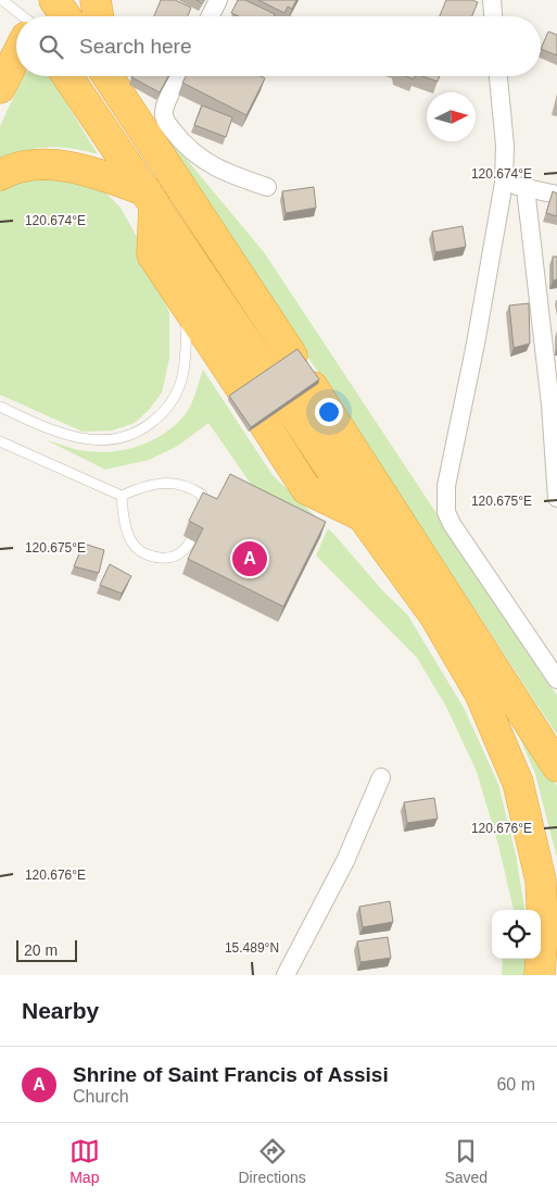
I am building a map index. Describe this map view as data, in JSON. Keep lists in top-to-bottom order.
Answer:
{
  "scale_bar": "20 m",
  "north": "right",
  "page": {
    "search": "Search here",
    "pins": "A",
    "scale": "20 m",
    "heading": "Nearby",
    "list": [
      {
        "mark": "A",
        "name": "Shrine of Saint Francis of Assisi",
        "note": "Church",
        "value": "60 m"
      }
    ],
    "nav": ["Map", "Directions", "Saved"]
  },
  "coordinates": [
    "120.674°E",
    "120.675°E",
    "120.676°E",
    "15.489°N"
  ]
}
